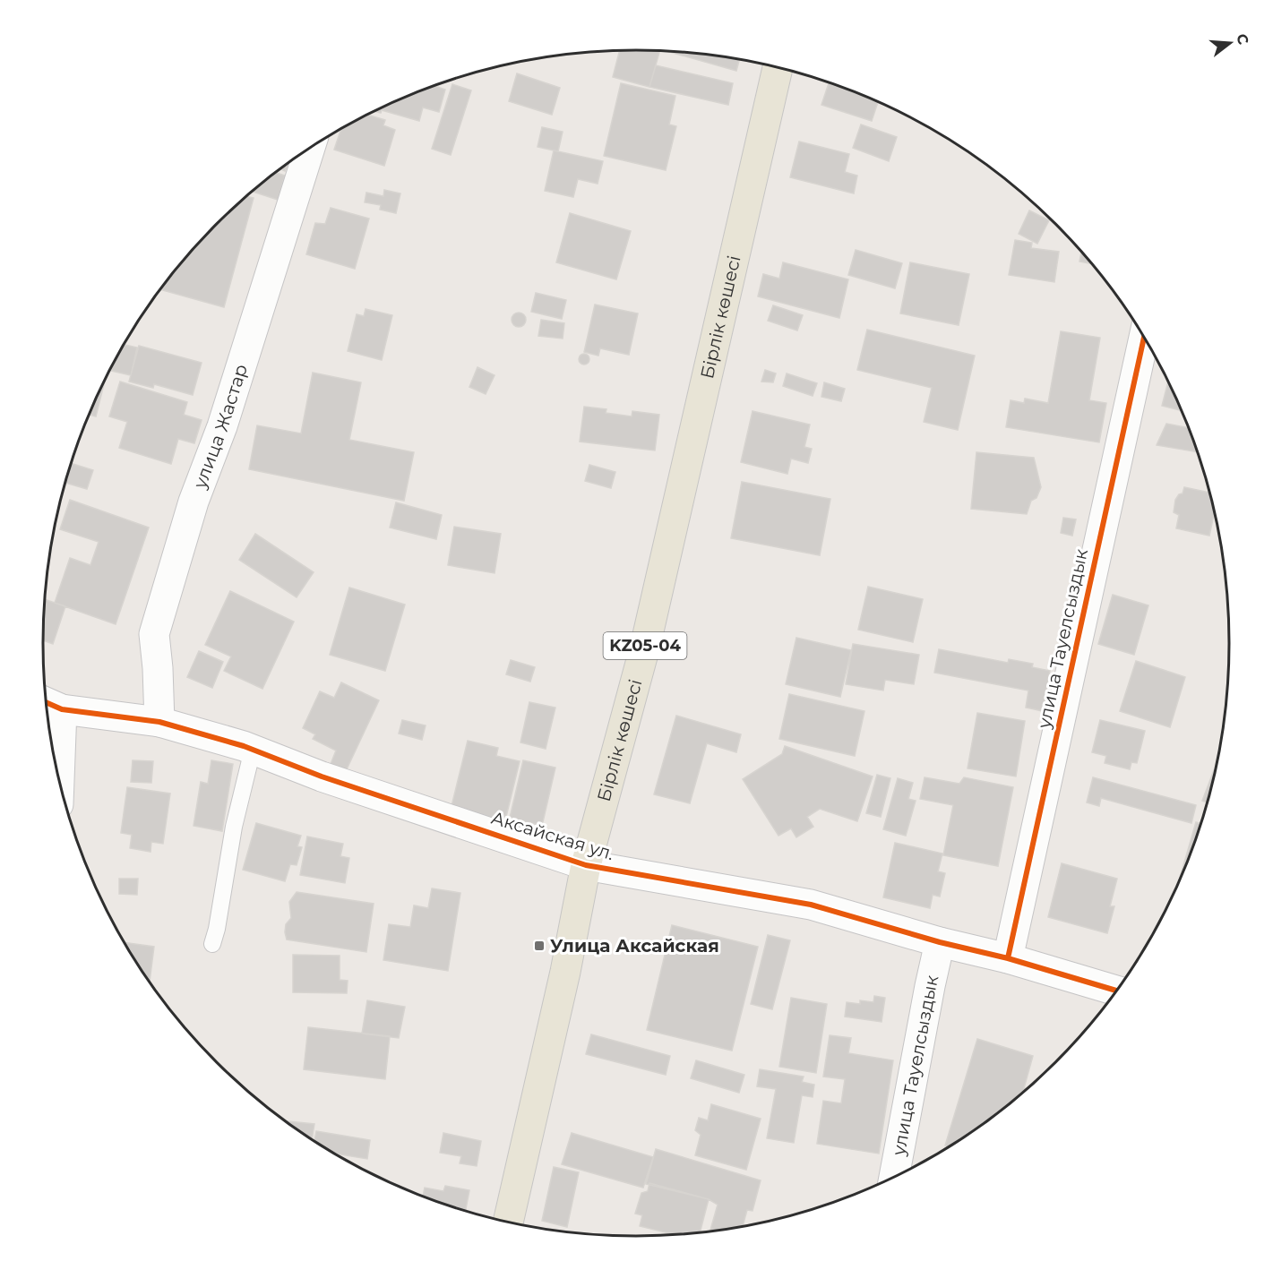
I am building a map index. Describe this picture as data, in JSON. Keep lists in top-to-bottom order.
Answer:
{
  "streets": {
    "main road": ["Бірлік көшесі", "KZ05-04"],
    "street": ["улица Жастар", "улица Тауелсыздык", "Аксайская ул."]
  },
  "crossings": [
    ["Бірлік көшесі", "Аксайская ул."],
    ["улица Жастар", "Аксайская ул."],
    ["улица Тауелсыздык", "Аксайская ул."]
  ],
  "places": {
    "transit": ["Улица Аксайская"]
  },
  "north": "right"
}
